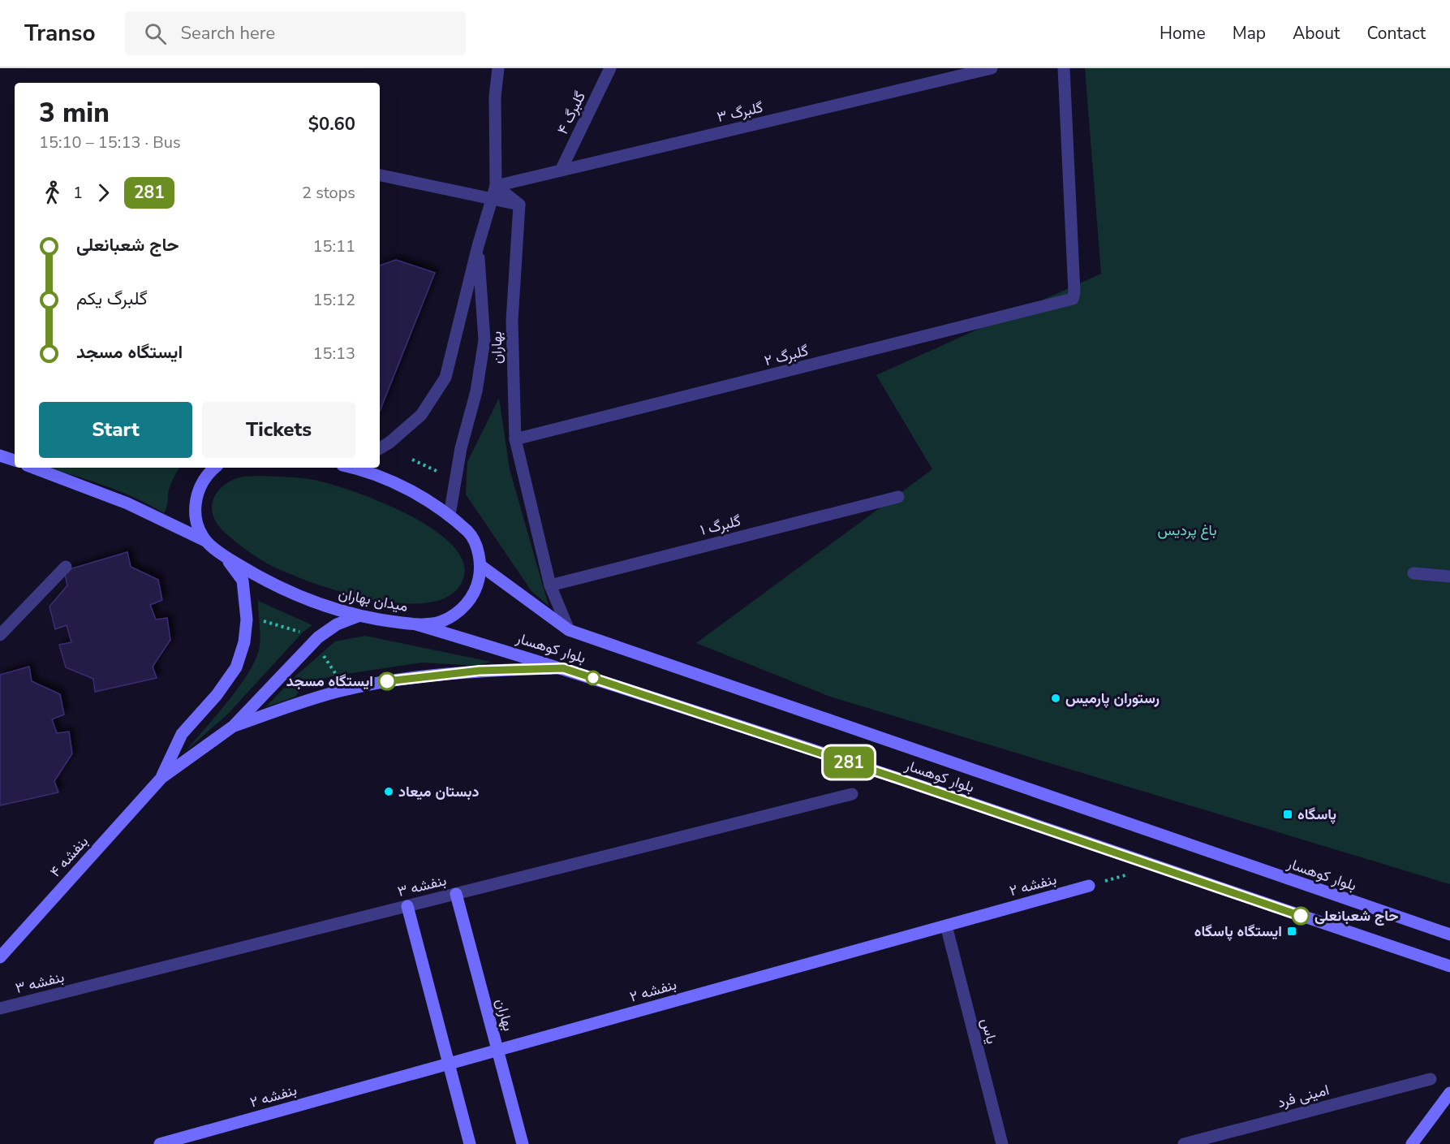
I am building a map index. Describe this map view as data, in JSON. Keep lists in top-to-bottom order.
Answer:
{
  "streets": {
    "main road": [
      "بهاران",
      "میدان بهاران",
      "بلوار کوهسار",
      "بنفشه ۴",
      "بنفشه ۲"
    ],
    "street": [
      "گلبرگ ۳",
      "گلبرگ ۴",
      "گلبرگ ۲",
      "گلبرگ ۱",
      "بنفشه ۳",
      "یاس",
      "امینی فرد"
    ]
  },
  "crossings": [
    ["گلبرگ ۳", "گلبرگ ۴"],
    ["بهاران", "گلبرگ ۲"],
    ["بهاران", "گلبرگ ۱"],
    ["بهاران", "بلوار کوهسار"],
    ["بهاران", "بنفشه ۲"],
    ["بهاران", "بنفشه ۳"],
    ["میدان بهاران", "بلوار کوهسار"],
    ["بنفشه ۲", "یاس"]
  ],
  "parks": ["باغ پردیس"],
  "places": {
    "other": [
      "ایستگاه مسجد",
      "رستوران پارمیس",
      "دبستان میعاد",
      "حاج شعبانعلی"
    ],
    "transit": ["پاسگاه", "ایستگاه پاسگاه"]
  },
  "lines": ["bus line 281"],
  "page": {
    "header": "Transo",
    "search": "Search here",
    "nav": [
      "Home",
      "Map",
      "About",
      "Contact"
    ],
    "on_map": "281",
    "heading": ["3 min", "15:10 – 15:13 · Bus", "$0.60"],
    "legs": ["1", "281", "2 stops"],
    "list": [
      {
        "name": "حاج شعبانعلی",
        "value": "15:11"
      },
      {
        "name": "گلبرگ یکم",
        "value": "15:12"
      },
      {
        "name": "ایستگاه مسجد",
        "value": "15:13"
      }
    ],
    "buttons": ["Start", "Tickets"]
  }
}
